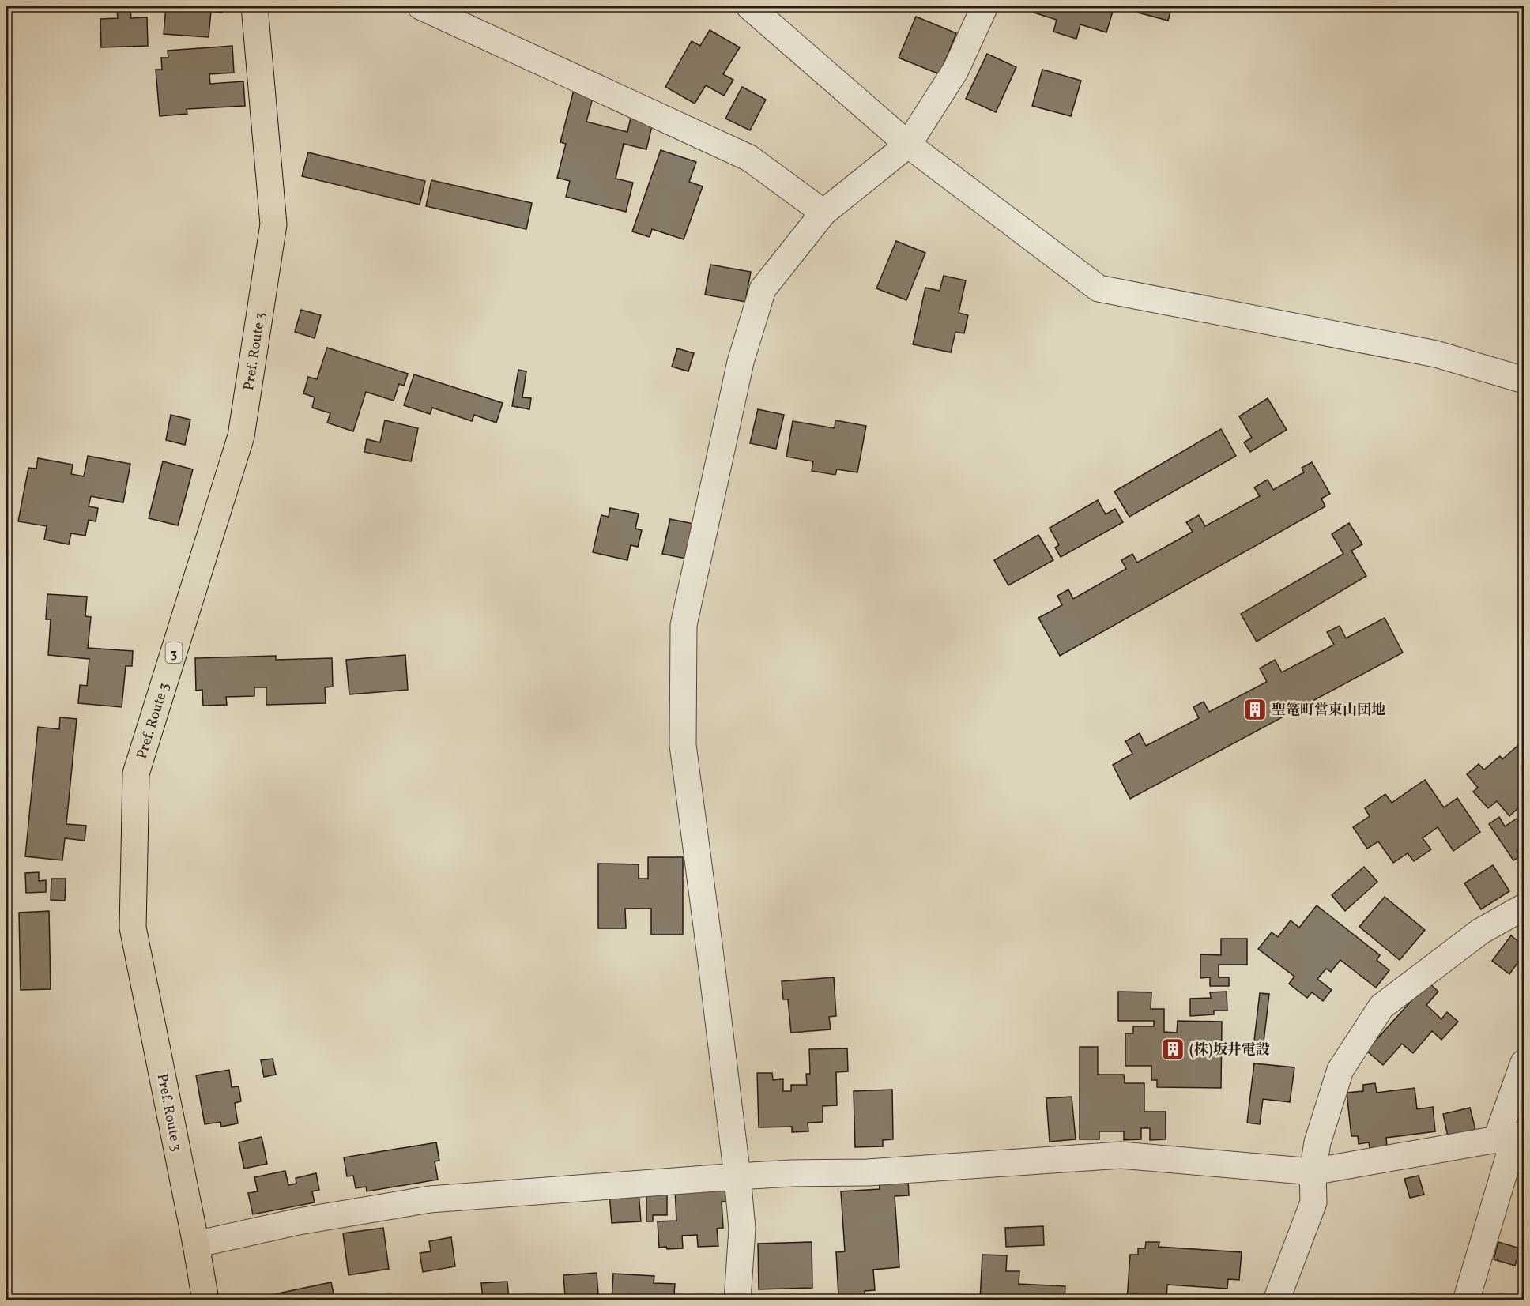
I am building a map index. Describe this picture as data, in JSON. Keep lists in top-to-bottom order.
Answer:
{
  "streets": {
    "main road": ["Pref. Route 3", "3"]
  },
  "places": {
    "building": ["聖篭町営東山団地", "(株)坂井電設"]
  }
}
